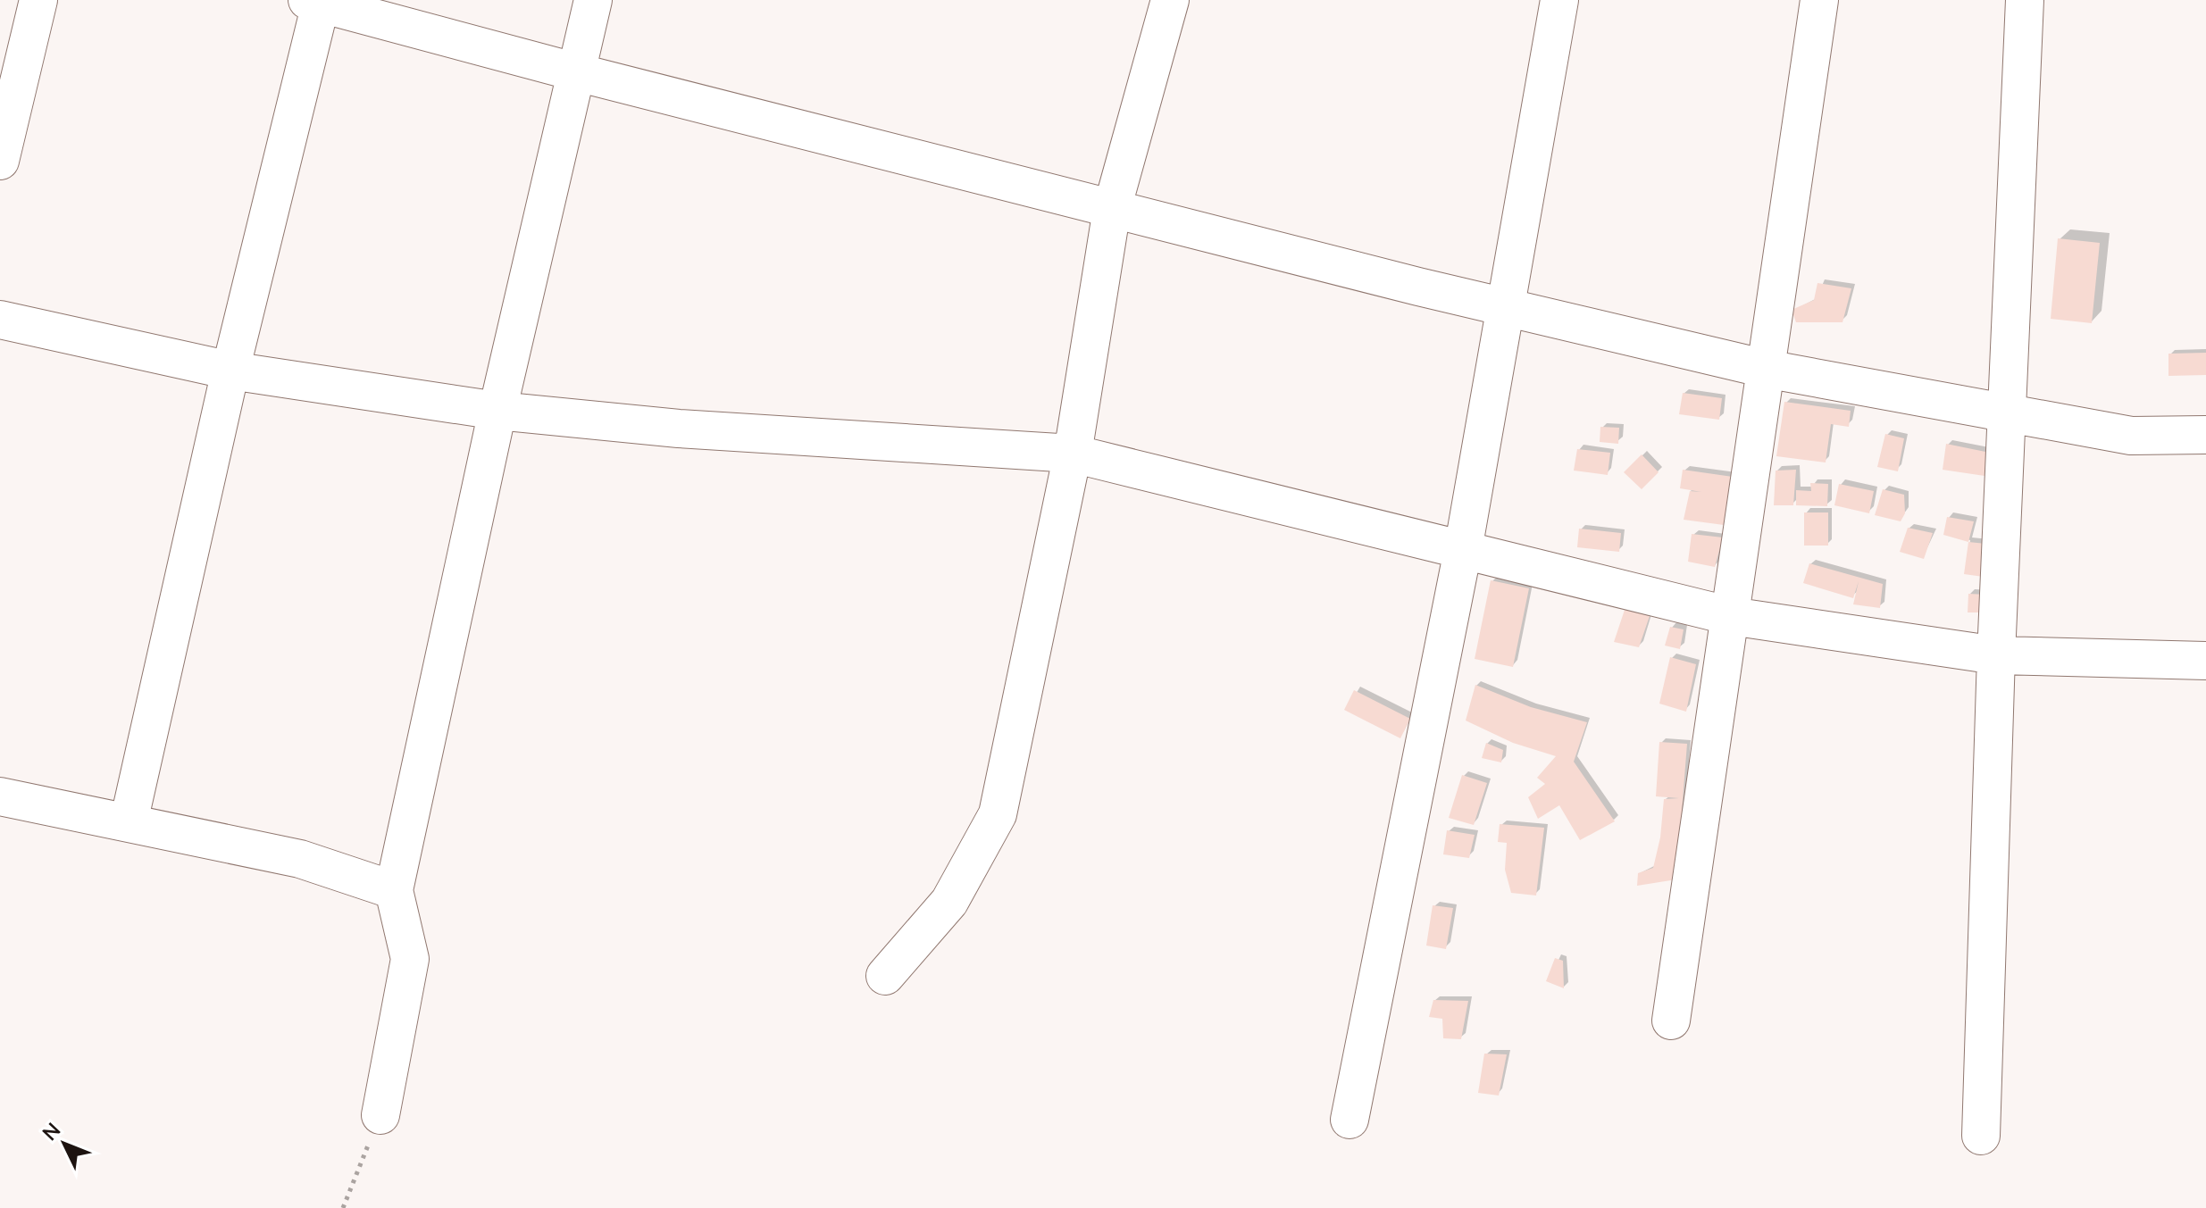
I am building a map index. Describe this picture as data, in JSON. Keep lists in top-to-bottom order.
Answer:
{
  "north": "top left"
}
